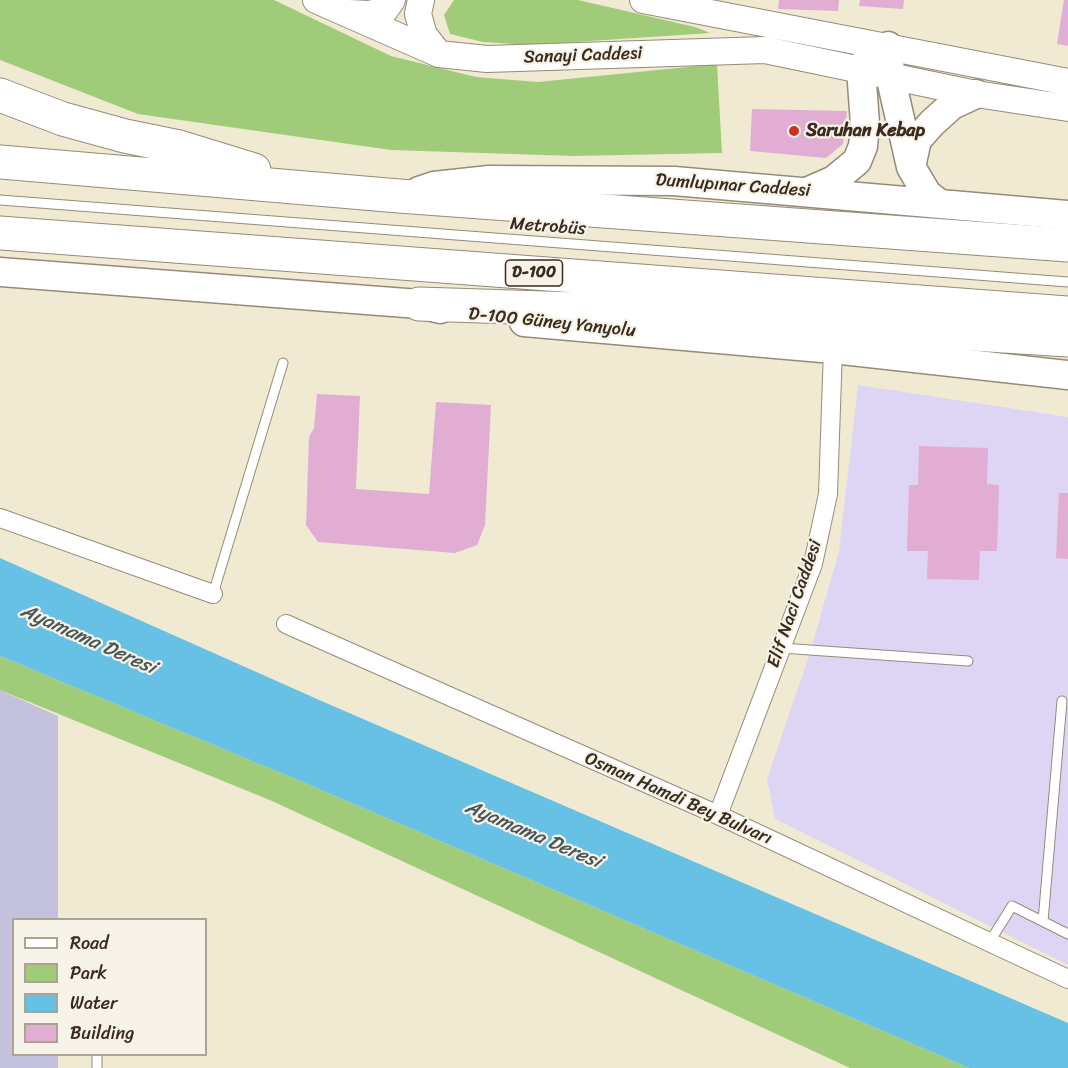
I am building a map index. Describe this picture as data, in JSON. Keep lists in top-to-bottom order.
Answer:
{
  "streets": {
    "highway": ["D-100"],
    "main road": ["Sanayi Caddesi", "Dumlupınar Caddesi", "D-100 Güney Yanyolu"],
    "street": ["Elif Naci Caddesi", "Osman Hamdi Bey Bulvarı"],
    "lane": ["Metrobüs"]
  },
  "crossings": [
    ["D-100 Güney Yanyolu", "Elif Naci Caddesi"],
    ["Elif Naci Caddesi", "Osman Hamdi Bey Bulvarı"]
  ],
  "water": ["Ayamama Deresi"],
  "places": ["Saruhan Kebap"],
  "legend": [
    "Road",
    "Park",
    "Water",
    "Building"
  ]
}
